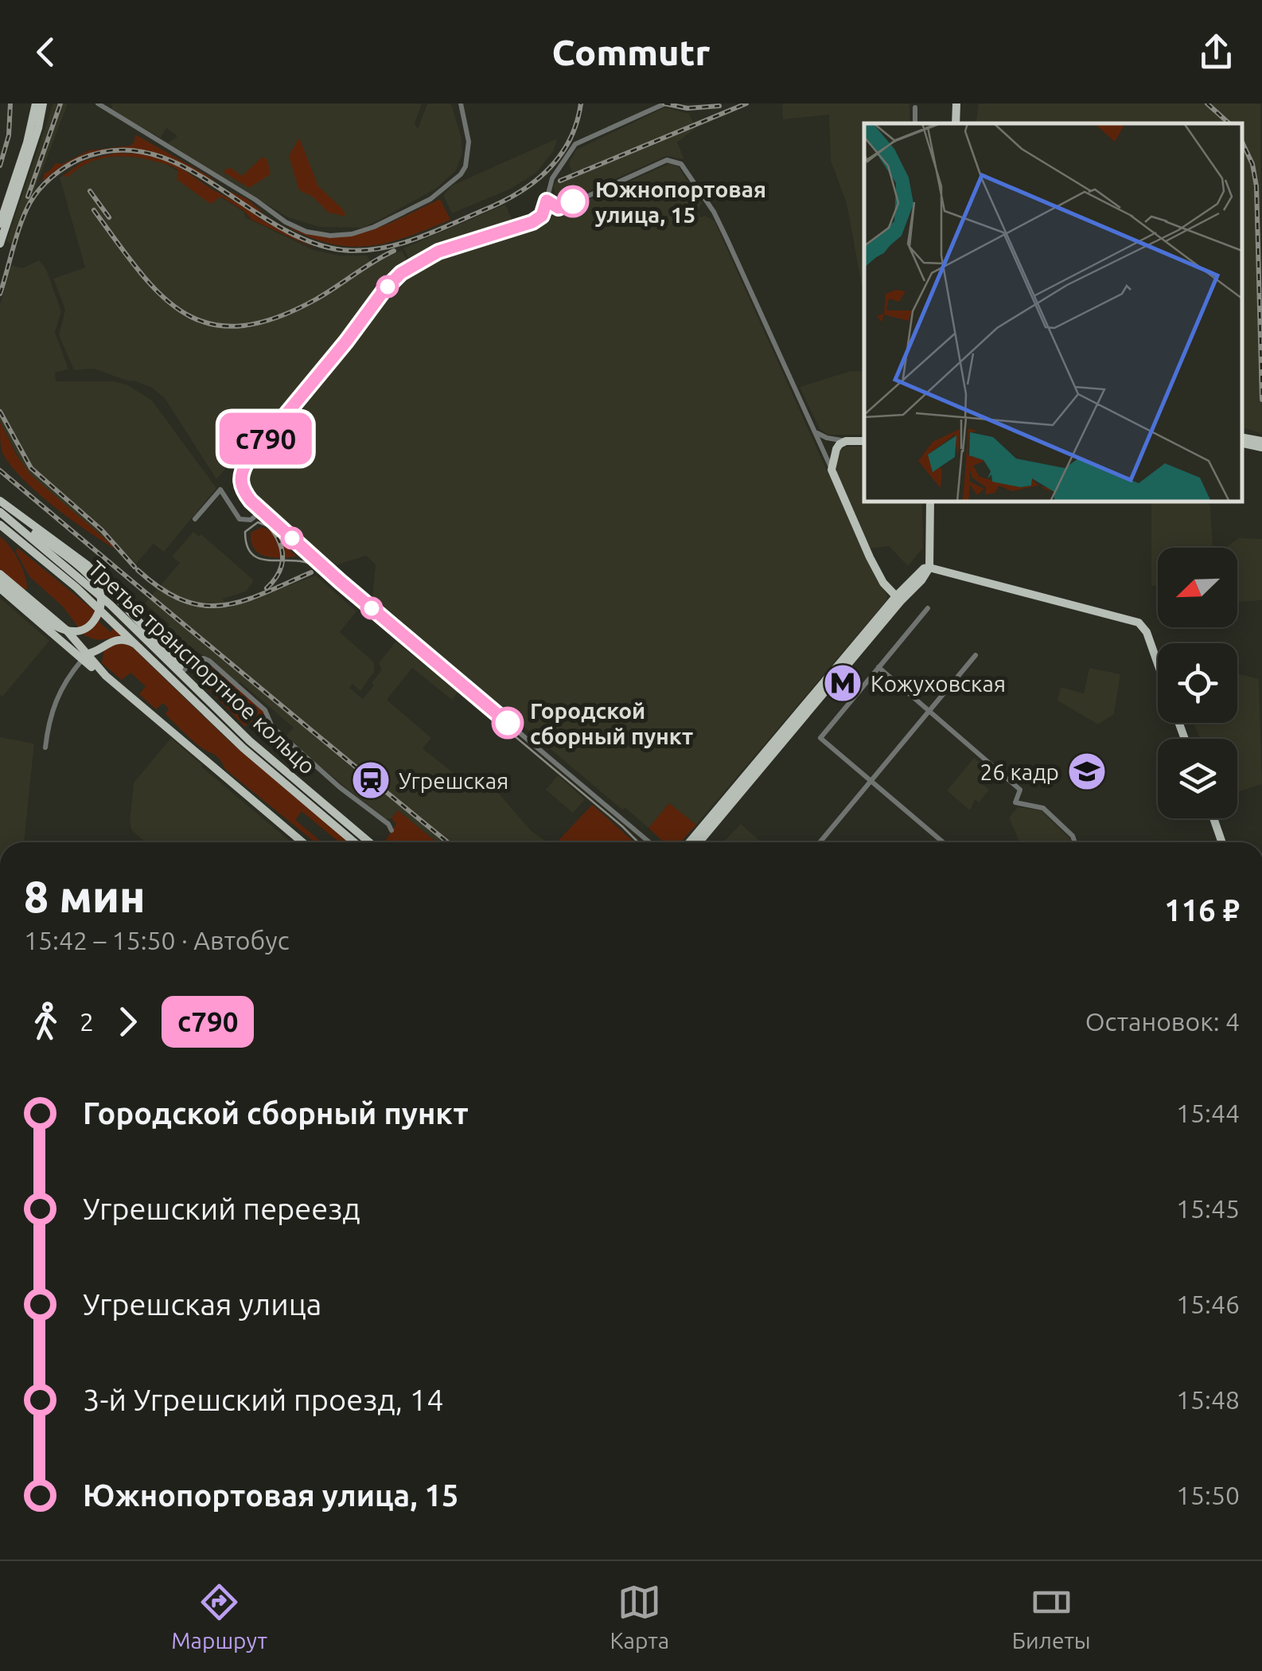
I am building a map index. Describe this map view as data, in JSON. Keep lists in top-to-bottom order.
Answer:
{
  "streets": {
    "main road": ["Третье транспортное кольцо"]
  },
  "places": {
    "other": ["Южнопортовая улица, 15", "Городской сборный пункт"],
    "metro station": ["Кожуховская"],
    "school or university": ["26 кадр"],
    "station": ["Угрешская"]
  },
  "lines": ["bus line с790"],
  "north": "bottom left",
  "page": {
    "header": "Commutr",
    "on_map": "с790",
    "heading": ["8 мин", "15:42 – 15:50 · Автобус", "116 ₽"],
    "legs": ["2", "с790", "Остановок: 4"],
    "list": [
      {
        "name": "Городской сборный пункт",
        "value": "15:44"
      },
      {
        "name": "Угрешский переезд",
        "value": "15:45"
      },
      {
        "name": "Угрешская улица",
        "value": "15:46"
      },
      {
        "name": "3-й Угрешский проезд, 14",
        "value": "15:48"
      },
      {
        "name": "Южнопортовая улица, 15",
        "value": "15:50"
      }
    ],
    "tabs": ["Маршрут", "Карта", "Билеты"]
  }
}
